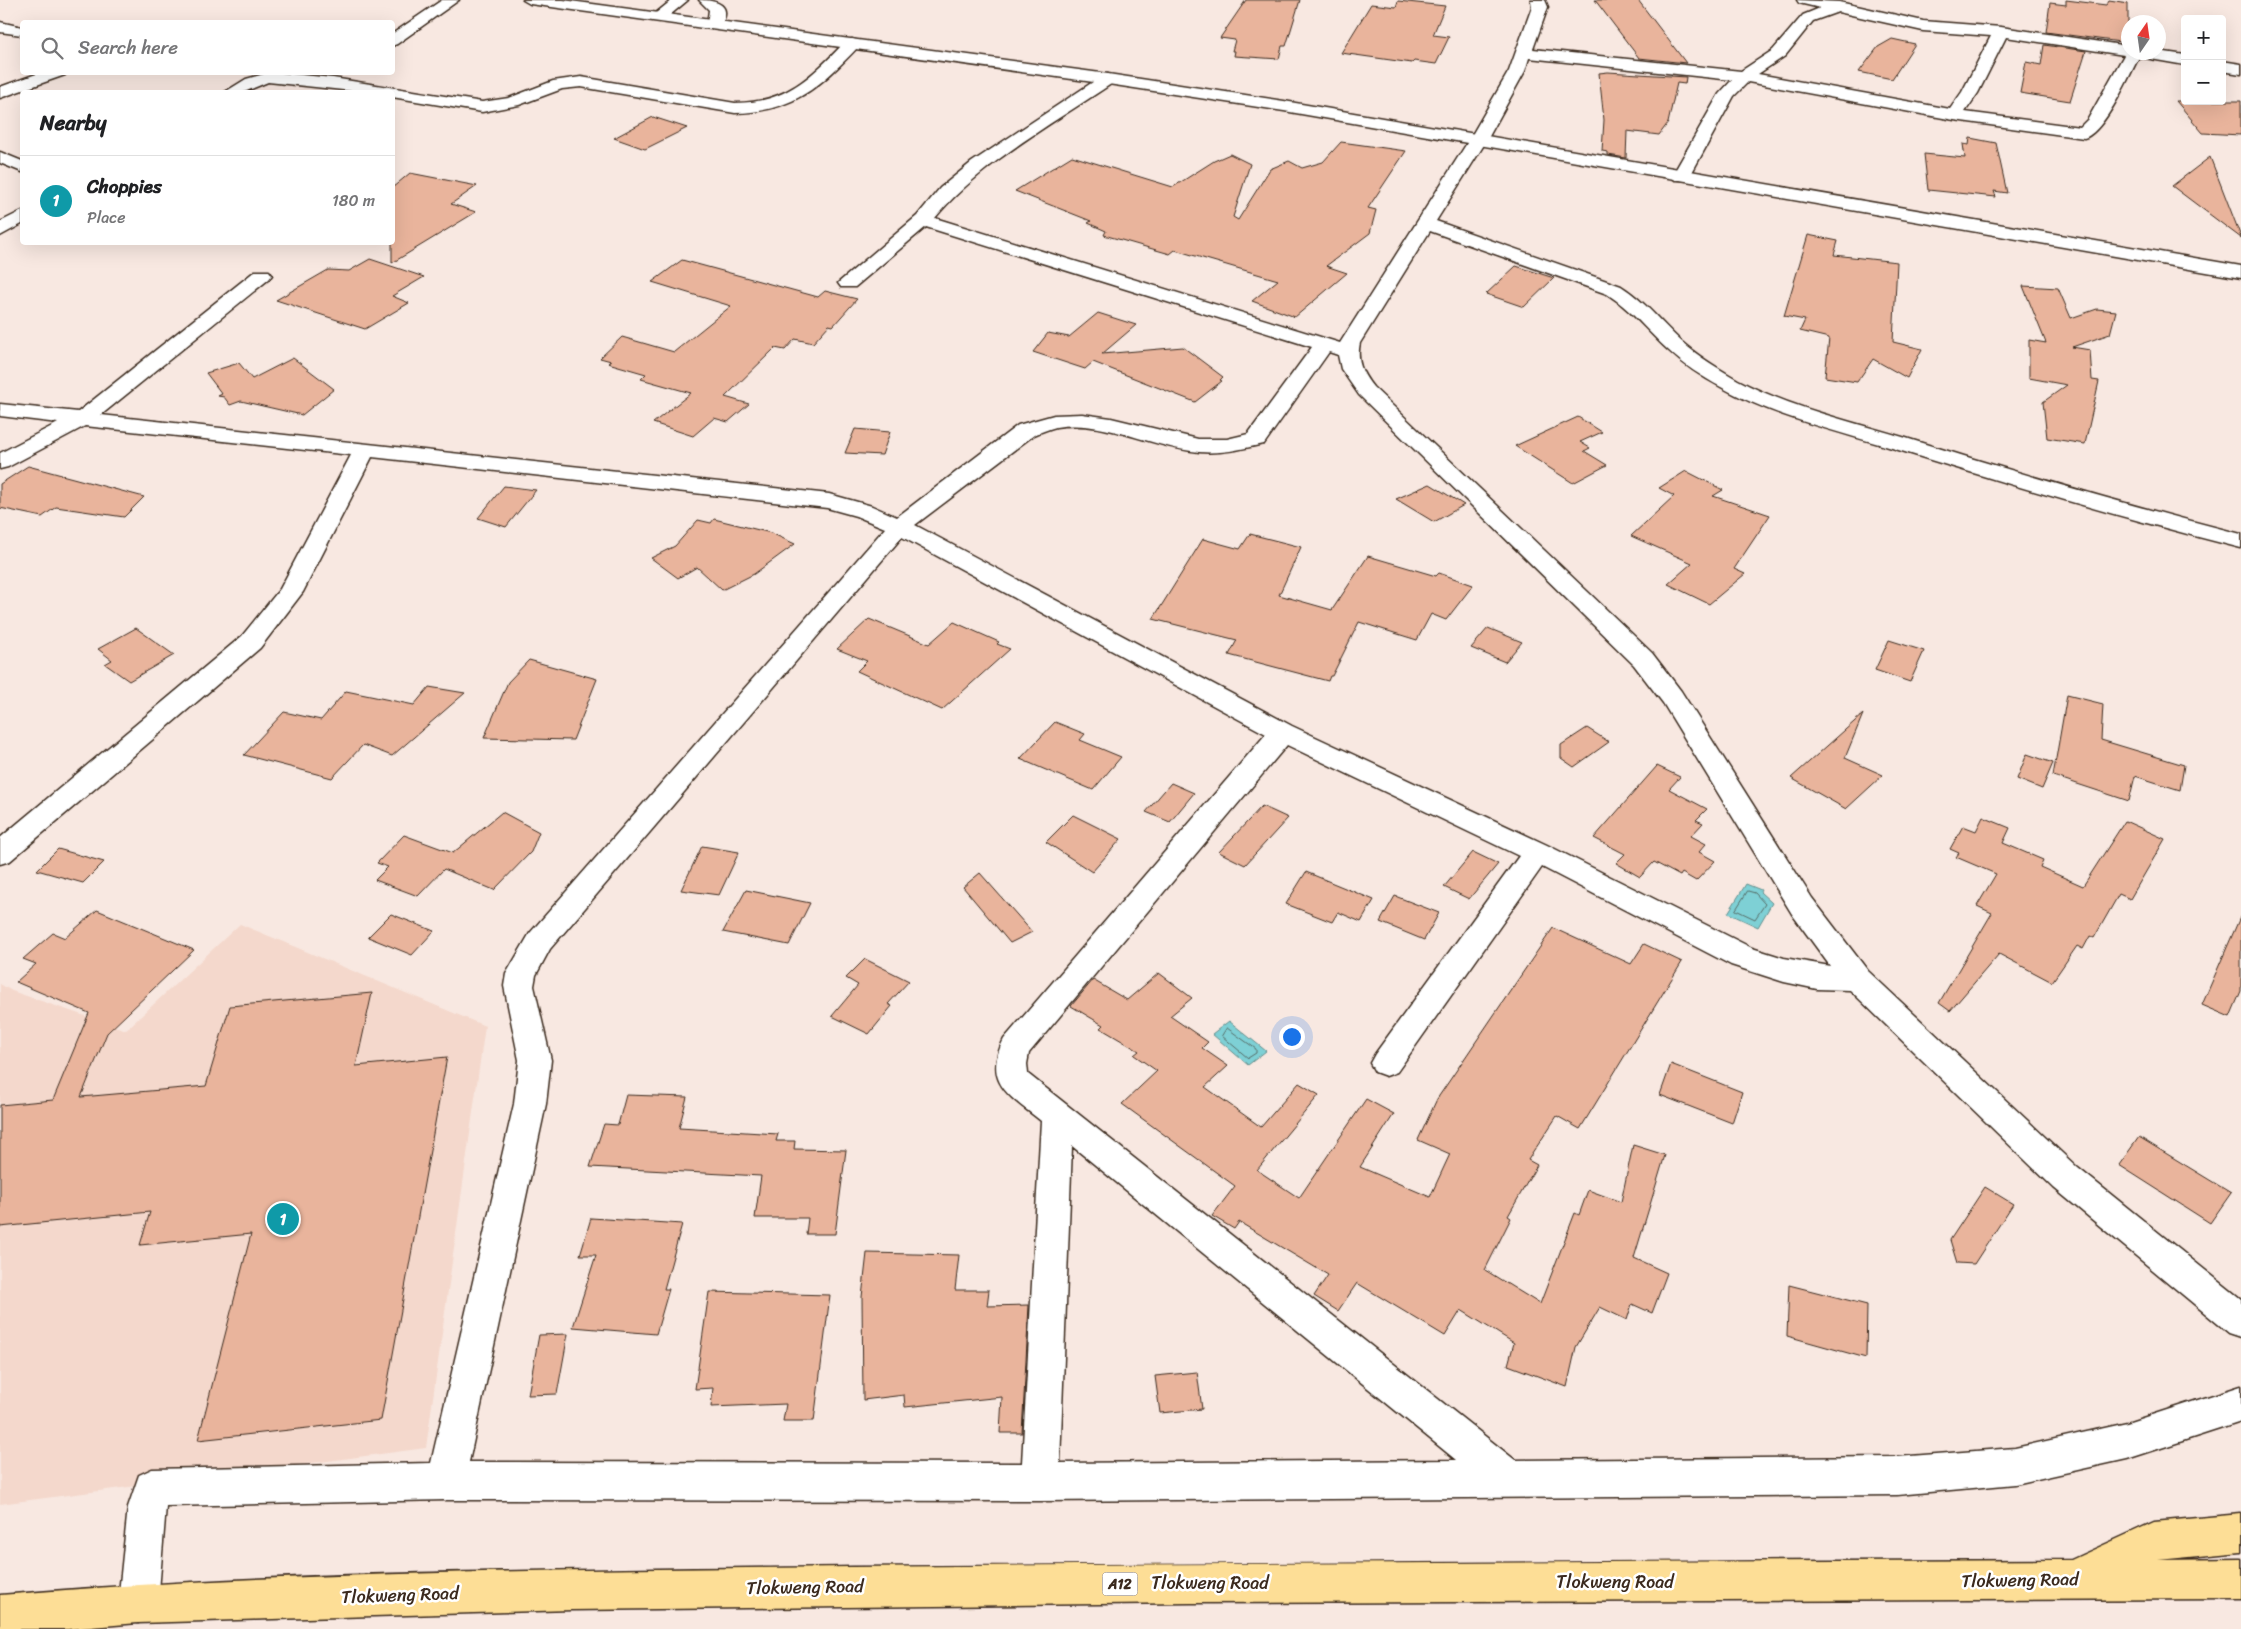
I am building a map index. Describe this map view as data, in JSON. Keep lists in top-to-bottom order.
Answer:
{
  "streets": {
    "main road": ["Tlokweng Road", "A12"]
  },
  "north": "top",
  "page": {
    "map_buttons": ["+", "−"],
    "search": "Search here",
    "heading": "Nearby",
    "list": [
      {
        "mark": "1",
        "name": "Choppies",
        "note": "Place",
        "value": "180 m"
      }
    ],
    "pins": "1"
  }
}
